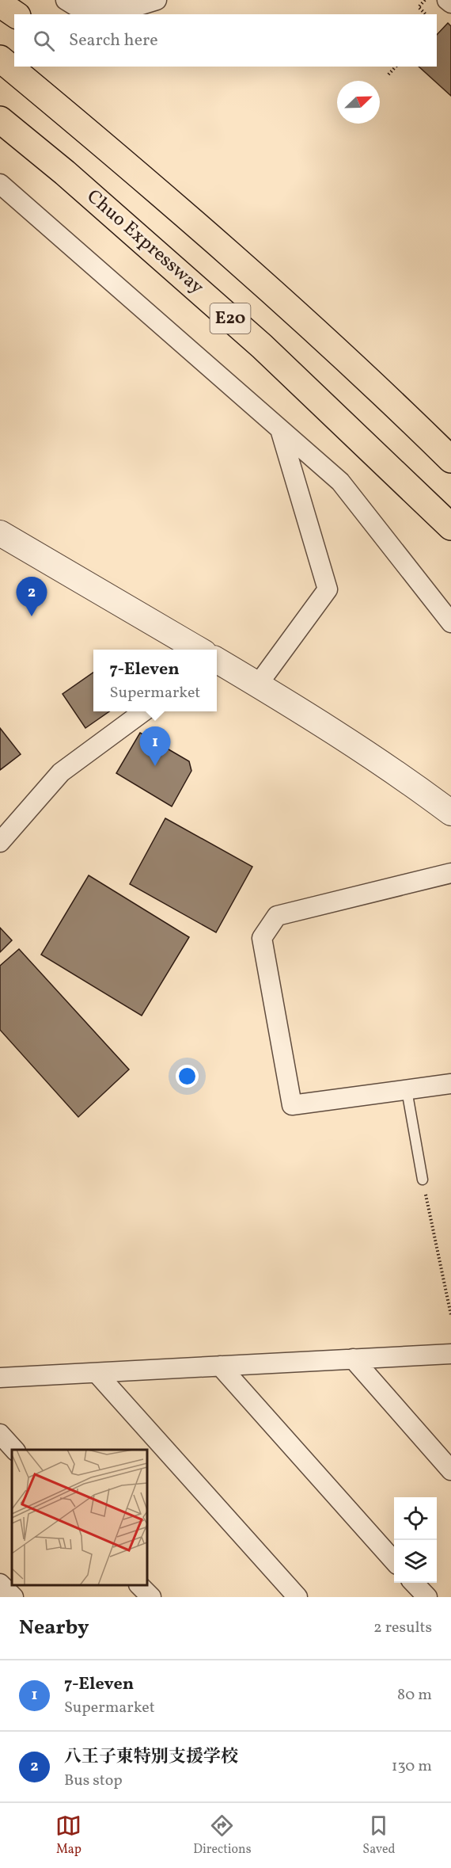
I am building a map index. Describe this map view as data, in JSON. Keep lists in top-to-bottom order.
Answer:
{
  "streets": {
    "highway": ["Chuo Expressway", "E20"]
  },
  "north": "top right",
  "page": {
    "search": "Search here",
    "pins": ["2", "1"],
    "popup": ["7-Eleven", "Supermarket"],
    "heading": ["Nearby", "2 results"],
    "list": [
      {
        "mark": "1",
        "name": "7-Eleven",
        "note": "Supermarket",
        "value": "80 m"
      },
      {
        "mark": "2",
        "name": "八王子東特別支援学校",
        "note": "Bus stop",
        "value": "130 m"
      }
    ],
    "nav": ["Map", "Directions", "Saved"]
  }
}
